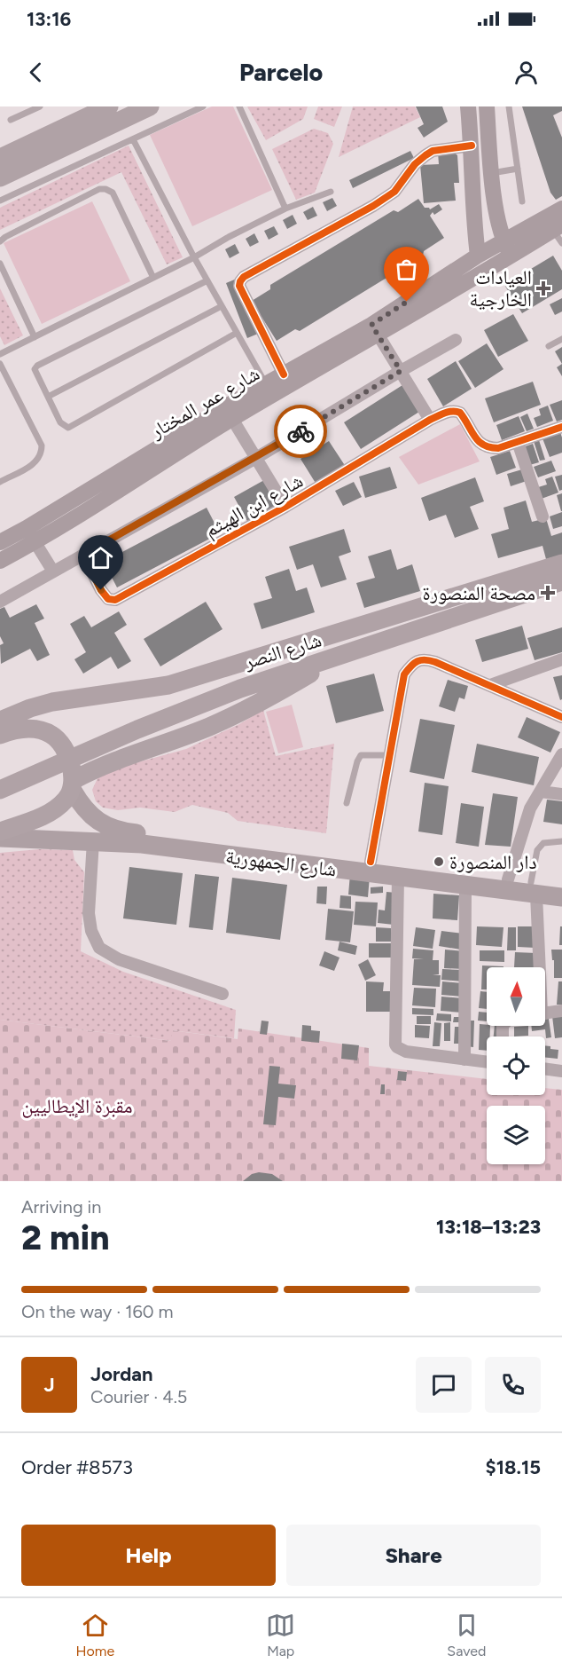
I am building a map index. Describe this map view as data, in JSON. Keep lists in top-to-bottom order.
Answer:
{
  "streets": {
    "highway": ["شارع النصر"],
    "main road": ["شارع عمر المختار", "شارع الجمهورية"],
    "street": ["شارع ابن الهيثم"]
  },
  "parks": ["مقبرة الإيطاليين"],
  "places": {
    "health": ["العيادات الخارجية", "مصحة المنصورة"],
    "other": ["دار المنصورة"]
  },
  "north": "top",
  "page": {
    "status": "13:16",
    "header": "Parcelo",
    "heading": ["2 min", "Arriving in", "13:18–13:23"],
    "panel": [
      "Jordan",
      "Courier · 4.5",
      "Order #8573",
      "$18.15"
    ],
    "bar": "On the way · 160 m",
    "round": "J",
    "buttons": ["Help", "Share"],
    "tabs": ["Home", "Map", "Saved"]
  }
}
